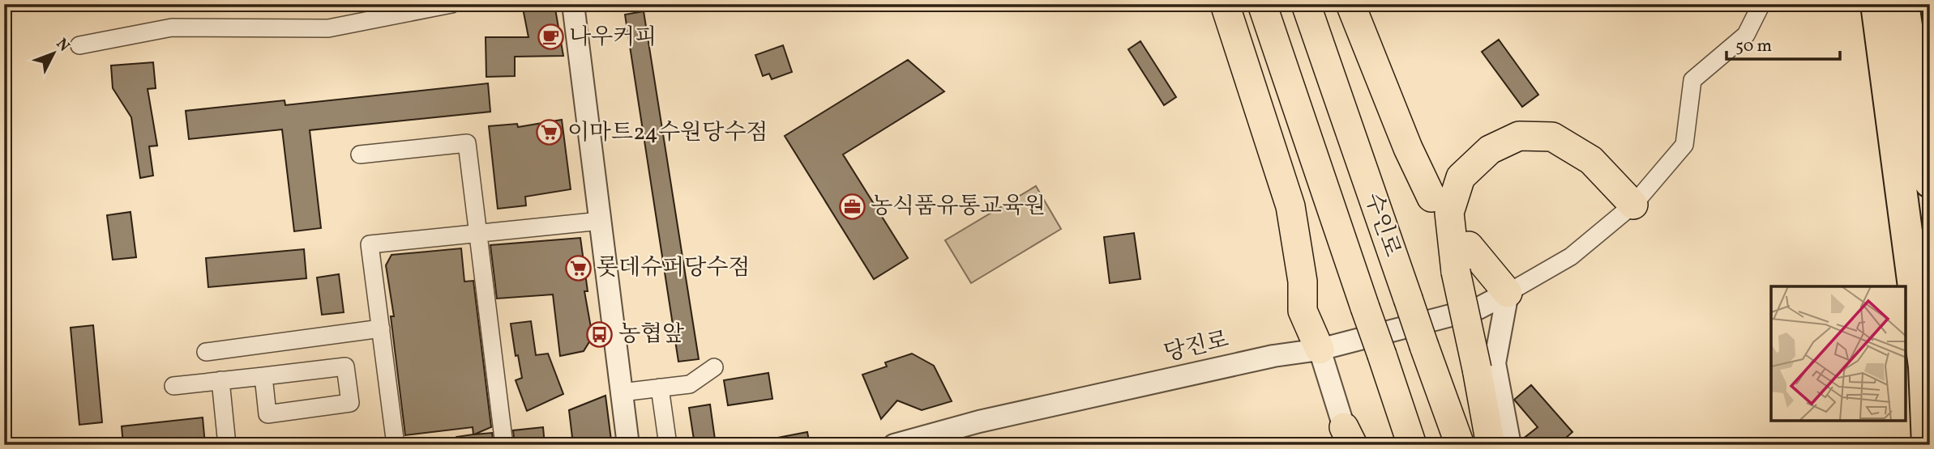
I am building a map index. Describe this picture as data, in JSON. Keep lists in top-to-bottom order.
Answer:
{
  "streets": {
    "highway": ["수인로"],
    "street": ["당진로"]
  },
  "places": {
    "cafe": ["나우커피"],
    "supermarket": ["이마트24수원당수점", "롯데슈퍼당수점"],
    "office": ["농식품유통교육원"],
    "bus stop": ["농협앞"]
  },
  "scale_bar": "50 m",
  "north": "top right"
}
